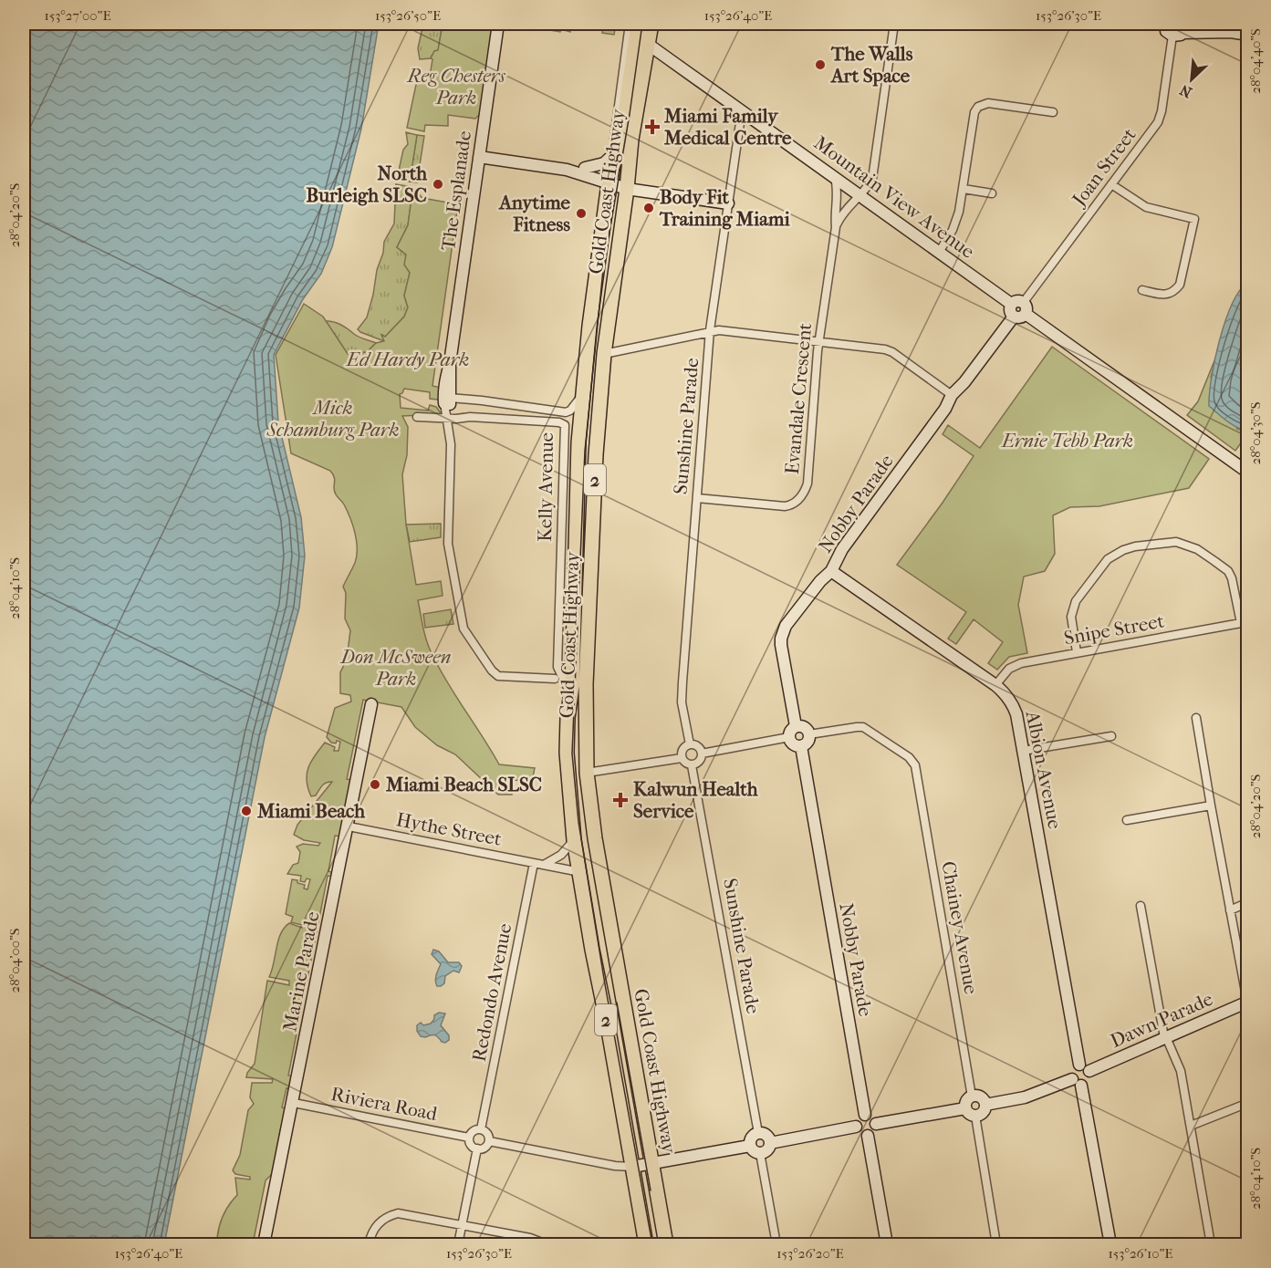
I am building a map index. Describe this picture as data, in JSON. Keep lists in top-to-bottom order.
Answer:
{
  "streets": {
    "highway": ["Gold Coast Highway", "2"],
    "street": [
      "Joan Street",
      "The Esplanade",
      "Mountain View Avenue",
      "Evandale Crescent",
      "Sunshine Parade",
      "Kelly Avenue",
      "Nobby Parade",
      "Snipe Street",
      "Albion Avenue",
      "Hythe Street",
      "Chainey Avenue",
      "Marine Parade",
      "Redondo Avenue",
      "Dawn Parade",
      "Riviera Road"
    ]
  },
  "crossings": [
    ["Joan Street", "Mountain View Avenue"],
    ["Joan Street", "Nobby Parade"],
    ["The Esplanade", "Kelly Avenue"],
    ["Gold Coast Highway", "Mountain View Avenue"],
    ["Gold Coast Highway", "Kelly Avenue"],
    ["Gold Coast Highway", "Hythe Street"],
    ["Mountain View Avenue", "Evandale Crescent"],
    ["Mountain View Avenue", "Sunshine Parade"],
    ["Mountain View Avenue", "Nobby Parade"],
    ["Evandale Crescent", "Sunshine Parade"],
    ["Nobby Parade", "Albion Avenue"],
    ["Nobby Parade", "Chainey Avenue"],
    ["Snipe Street", "Albion Avenue"],
    ["Albion Avenue", "Dawn Parade"],
    ["Hythe Street", "Marine Parade"],
    ["Hythe Street", "Redondo Avenue"],
    ["Marine Parade", "Riviera Road"],
    ["Redondo Avenue", "Riviera Road"]
  ],
  "parks": [
    "Reg Chesters Park",
    "Ed Hardy Park",
    "Mick Schamburg Park",
    "Ernie Tebb Park",
    "Don McSween Park"
  ],
  "places": {
    "other": [
      "The Walls Art Space",
      "North Burleigh SLSC",
      "Body Fit Training Miami",
      "Anytime Fitness",
      "Miami Beach SLSC",
      "Miami Beach"
    ],
    "health": ["Miami Family Medical Centre", "Kalwun Health Service"]
  },
  "north": "bottom left",
  "coordinates": [
    "153°27'00\"E",
    "153°26'50\"E",
    "153°26'40\"E",
    "153°26'30\"E",
    "28°04'40\"S",
    "28°04'20\"S",
    "28°04'30\"S",
    "28°04'10\"S",
    "28°04'00\"S",
    "153°26'20\"E",
    "153°26'10\"E"
  ]
}
